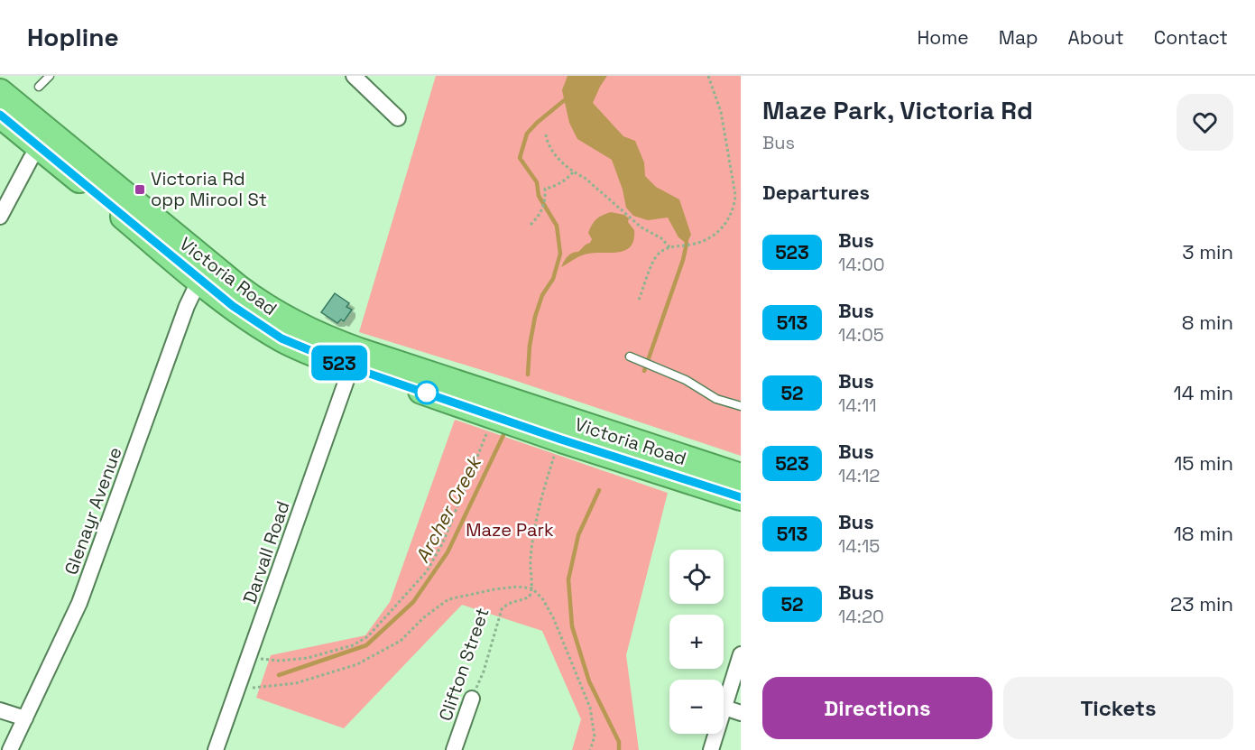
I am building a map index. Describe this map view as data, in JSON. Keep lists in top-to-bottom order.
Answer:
{
  "streets": {
    "highway": ["Victoria Road"],
    "street": ["Glenayr Avenue", "Darvall Road", "Clifton Street"]
  },
  "crossings": [
    ["Victoria Road", "Glenayr Avenue"],
    ["Victoria Road", "Darvall Road"]
  ],
  "water": ["Archer Creek"],
  "parks": ["Maze Park"],
  "places": {
    "transit": ["Victoria Rd opp Mirool St"]
  },
  "lines": ["bus line 523"],
  "page": {
    "header": "Hopline",
    "nav": [
      "Home",
      "Map",
      "About",
      "Contact"
    ],
    "on_map": "523",
    "heading": [
      ["Maze Park, Victoria Rd", "Bus"],
      "Departures"
    ],
    "list": [
      {
        "mark": "523",
        "name": "Bus",
        "note": "14:00",
        "value": "3 min"
      },
      {
        "mark": "513",
        "name": "Bus",
        "note": "14:05",
        "value": "8 min"
      },
      {
        "mark": "52",
        "name": "Bus",
        "note": "14:11",
        "value": "14 min"
      },
      {
        "mark": "523",
        "name": "Bus",
        "note": "14:12",
        "value": "15 min"
      },
      {
        "mark": "513",
        "name": "Bus",
        "note": "14:15",
        "value": "18 min"
      },
      {
        "mark": "52",
        "name": "Bus",
        "note": "14:20",
        "value": "23 min"
      }
    ],
    "map_buttons": ["+", "−"],
    "buttons": ["Directions", "Tickets"]
  }
}
